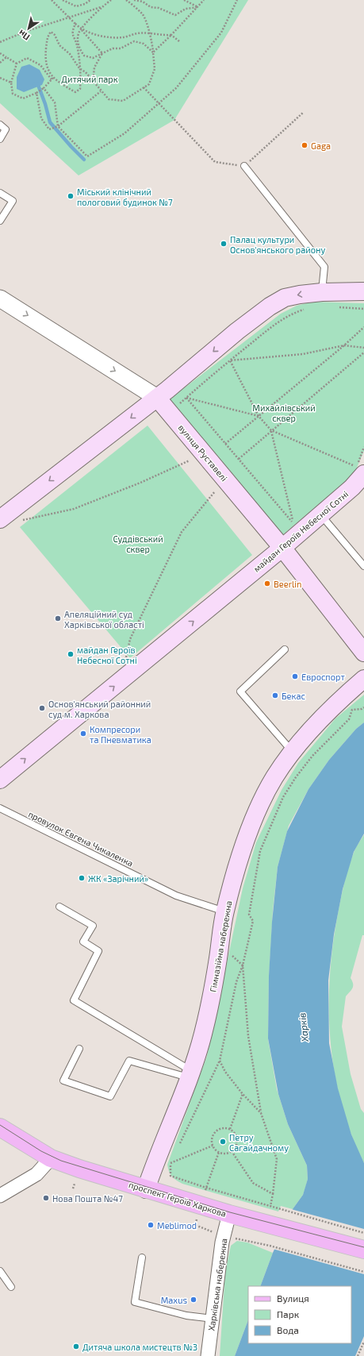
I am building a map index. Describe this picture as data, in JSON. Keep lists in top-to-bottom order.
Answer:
{
  "streets": {
    "main road": [
      "вулиця Руставелі",
      "майдан Героїв Небесної Сотні",
      "Гімназійна набережна",
      "проспект Героїв Харкова"
    ],
    "street": ["Харківська набережна"],
    "lane": ["провулок Євгена Чикаленка"]
  },
  "crossings": [
    ["вулиця Руставелі", "майдан Героїв Небесної Сотні"],
    ["провулок Євгена Чикаленка", "Гімназійна набережна"],
    ["Гімназійна набережна", "проспект Героїв Харкова"],
    ["проспект Героїв Харкова", "Харківська набережна"]
  ],
  "one_way": ["вулиця Руставелі", "майдан Героїв Небесної Сотні"],
  "water": ["Харків"],
  "parks": ["Дитячий парк", "Михайлівський сквер", "Суддівський сквер"],
  "places": [
    "Gaga",
    "Міський клінічний пологовий будинок №7",
    "Палац культури Основ'янського району",
    "Beеrlin",
    "Апеляційний суд Харківської області",
    "майдан Героїв Небесної Сотні",
    "Евроспорт",
    "Бекас",
    "Основ'янський районний суд м. Харкова",
    "Компресори та Пневматика",
    "ЖК «Зарічний»",
    "Петру Сагайдачному",
    "Нова Пошта №47",
    "Meblimod",
    "Maxus",
    "Дитяча школа мистецтв №3"
  ],
  "legend": ["Вулиця", "Парк", "Вода"],
  "north": "bottom left"
}
